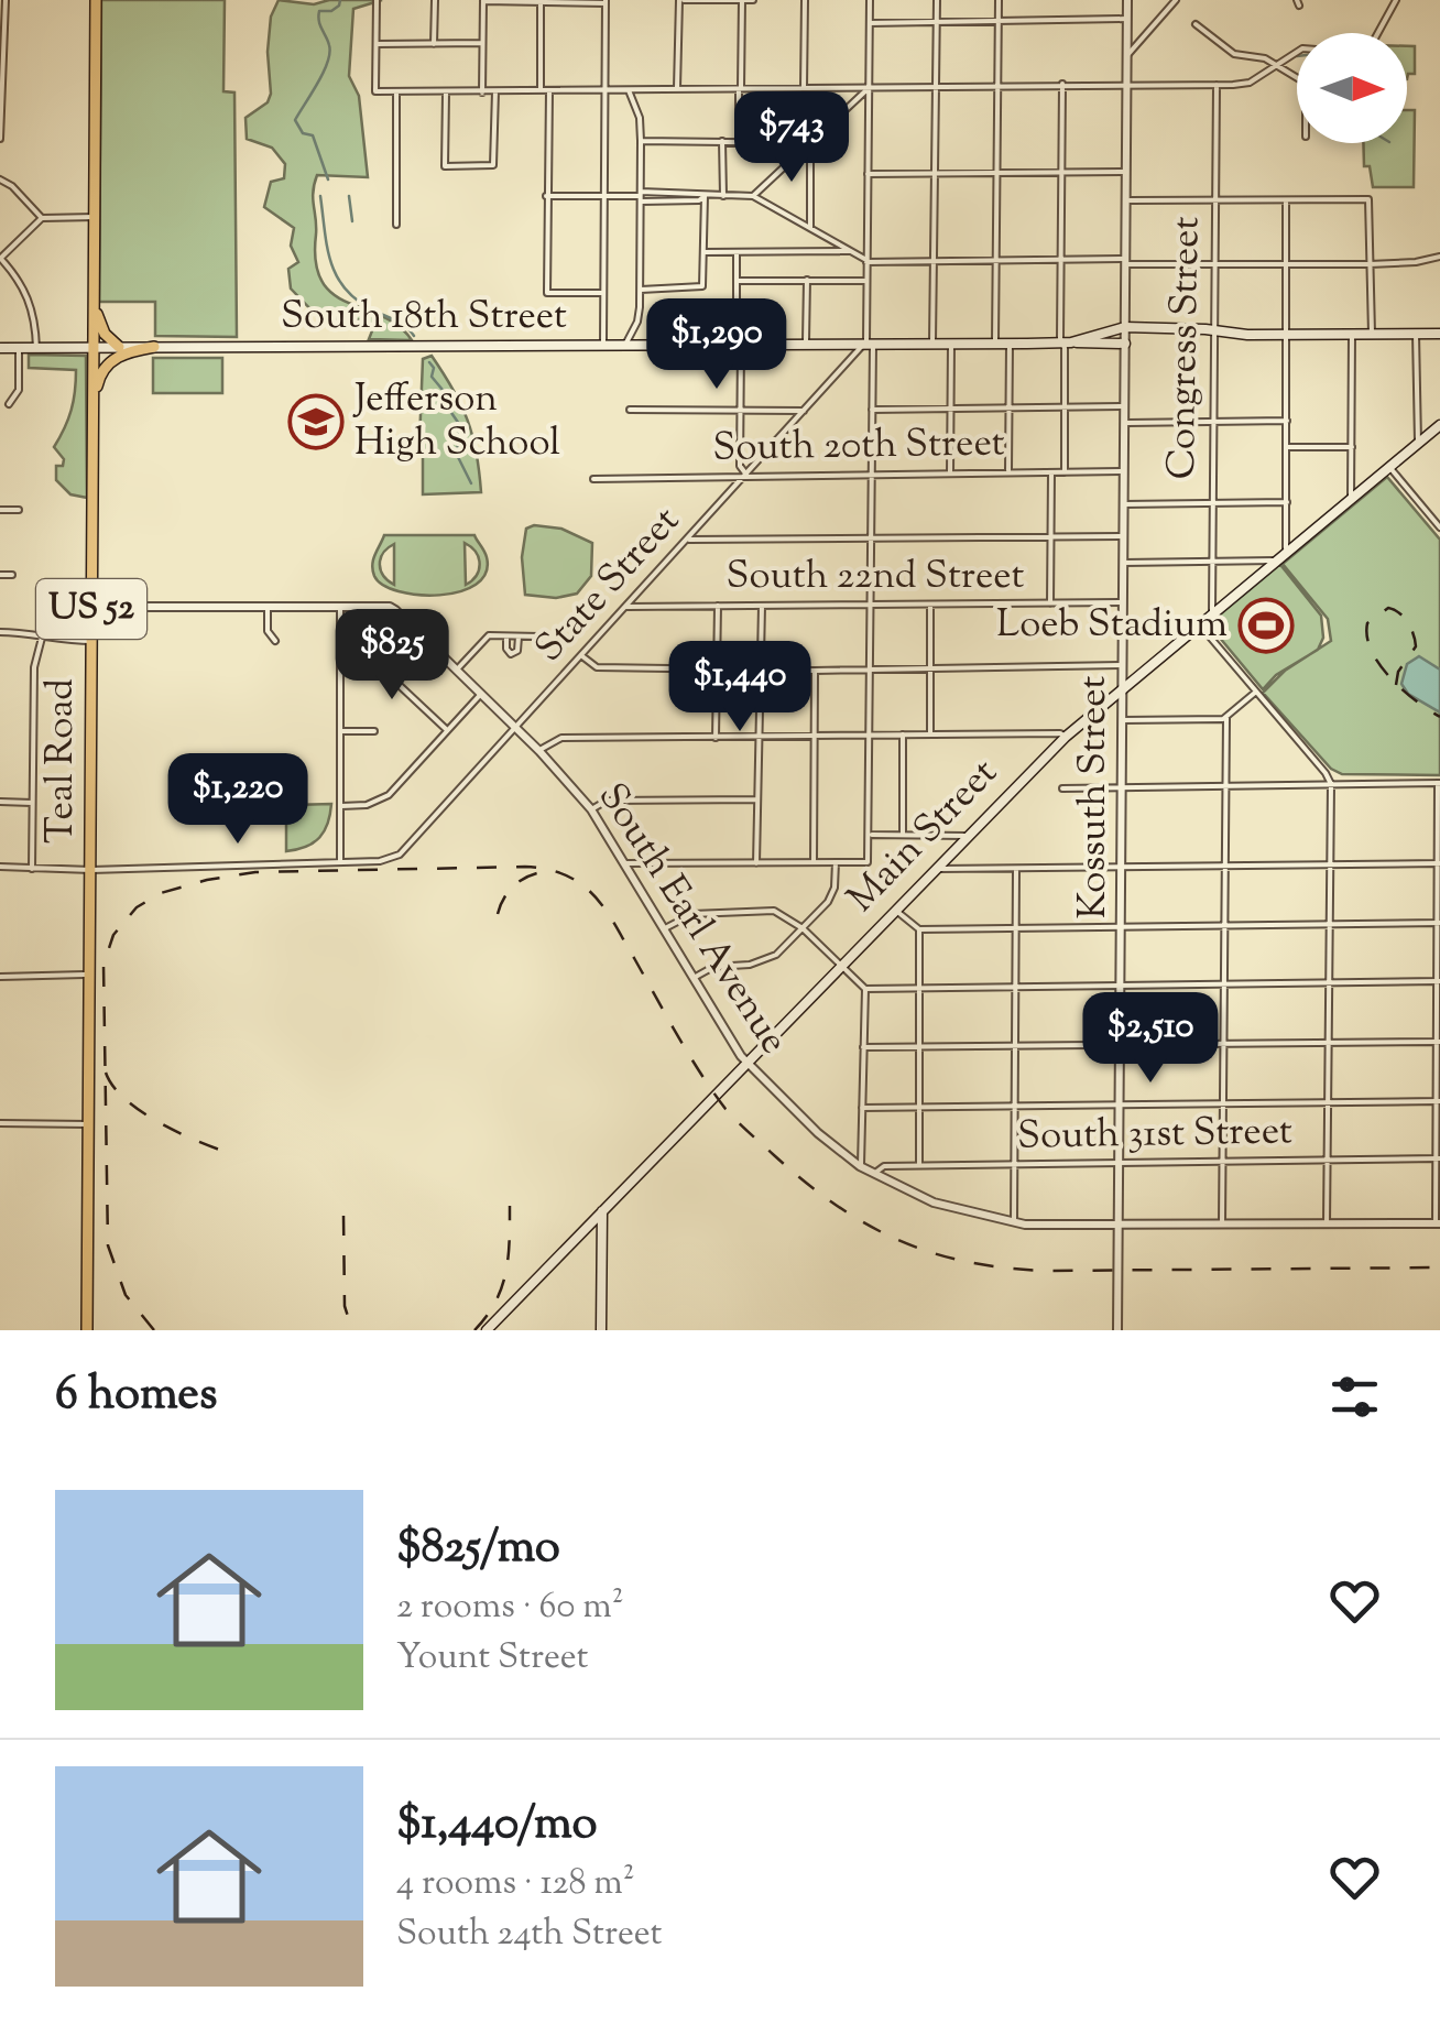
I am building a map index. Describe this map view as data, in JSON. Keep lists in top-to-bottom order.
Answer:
{
  "streets": {
    "main road": [
      "South 18th Street",
      "US 52",
      "Teal Road",
      "Main Street"
    ],
    "street": [
      "Congress Street",
      "South 20th Street",
      "South 22nd Street",
      "State Street",
      "Kossuth Street",
      "South Earl Avenue",
      "South 31st Street"
    ]
  },
  "crossings": [
    ["South 18th Street", "Congress Street"],
    ["South 18th Street", "State Street"],
    ["South 18th Street", "Teal Road"],
    ["South 18th Street", "Kossuth Street"],
    ["Congress Street", "Main Street"],
    ["South 20th Street", "State Street"],
    ["South 20th Street", "Kossuth Street"],
    ["South 22nd Street", "State Street"],
    ["South 22nd Street", "Kossuth Street"],
    ["State Street", "South Earl Avenue"],
    ["Kossuth Street", "Main Street"],
    ["Kossuth Street", "South Earl Avenue"],
    ["Kossuth Street", "South 31st Street"],
    ["Main Street", "South Earl Avenue"],
    ["South Earl Avenue", "South 31st Street"]
  ],
  "places": {
    "school or university": ["Jefferson High School"],
    "sports": ["Loeb Stadium"]
  },
  "north": "right",
  "page": {
    "price": [
      "$743",
      "$1,290",
      "$825",
      "$1,440",
      "$1,220",
      "$2,510"
    ],
    "heading": "6 homes",
    "list": [
      {
        "name": "$825/mo",
        "note": "2 rooms · 60 m² · Yount Street"
      },
      {
        "name": "$1,440/mo",
        "note": "4 rooms · 128 m² · South 24th Street"
      }
    ]
  }
}
